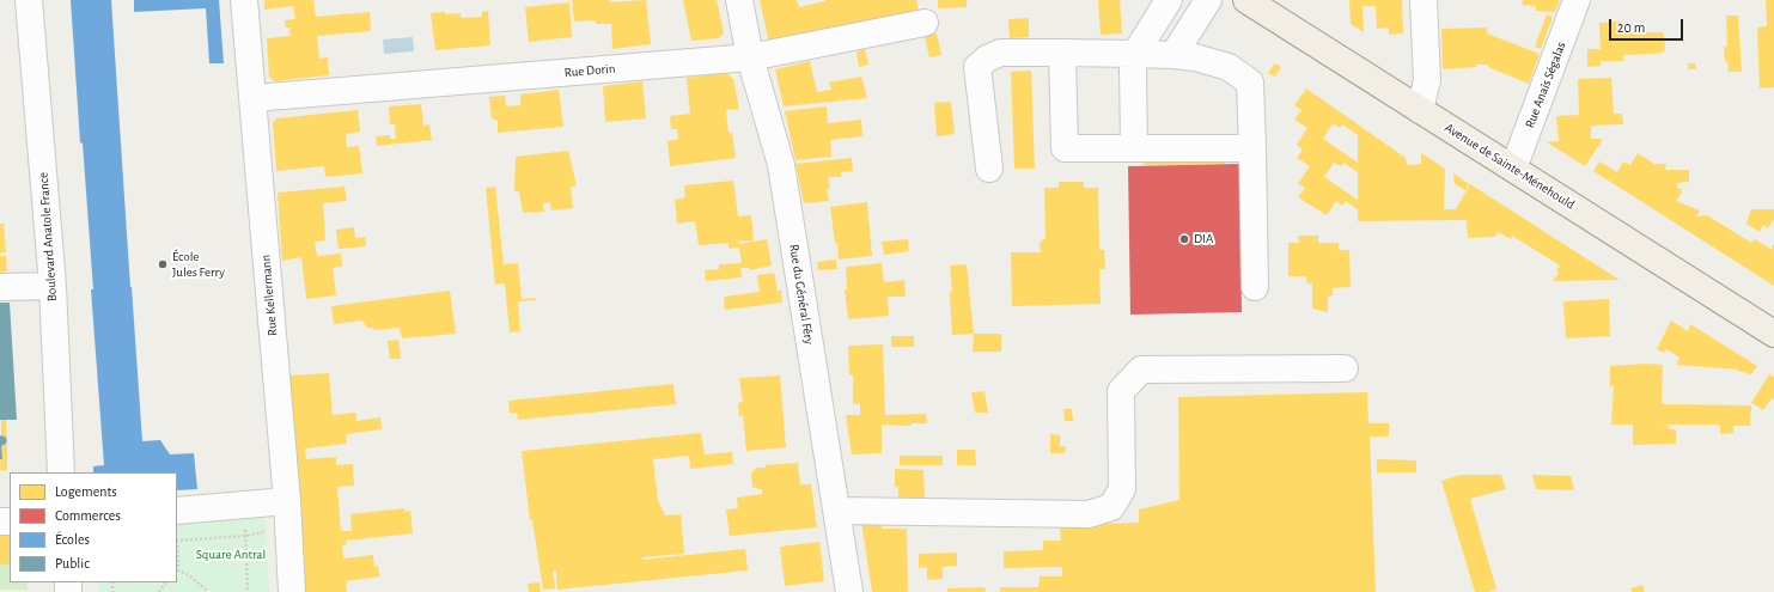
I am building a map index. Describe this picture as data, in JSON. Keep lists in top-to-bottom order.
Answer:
{
  "streets": {
    "main road": ["Avenue de Sainte-Ménehould"],
    "street": [
      "Rue Dorin",
      "Rue Anaïs Ségalas",
      "Boulevard Anatole France",
      "Rue du Général Féry",
      "Rue Kellermann"
    ]
  },
  "crossings": [
    ["Rue Dorin", "Rue du Général Féry"],
    ["Rue Dorin", "Rue Kellermann"],
    ["Rue Anaïs Ségalas", "Avenue de Sainte-Ménehould"]
  ],
  "parks": ["Square Antral"],
  "places": ["DIA", "École Jules Ferry"],
  "legend": [
    "Logements",
    "Commerces",
    "Écoles",
    "Public"
  ],
  "scale_bar": "20 m"
}
